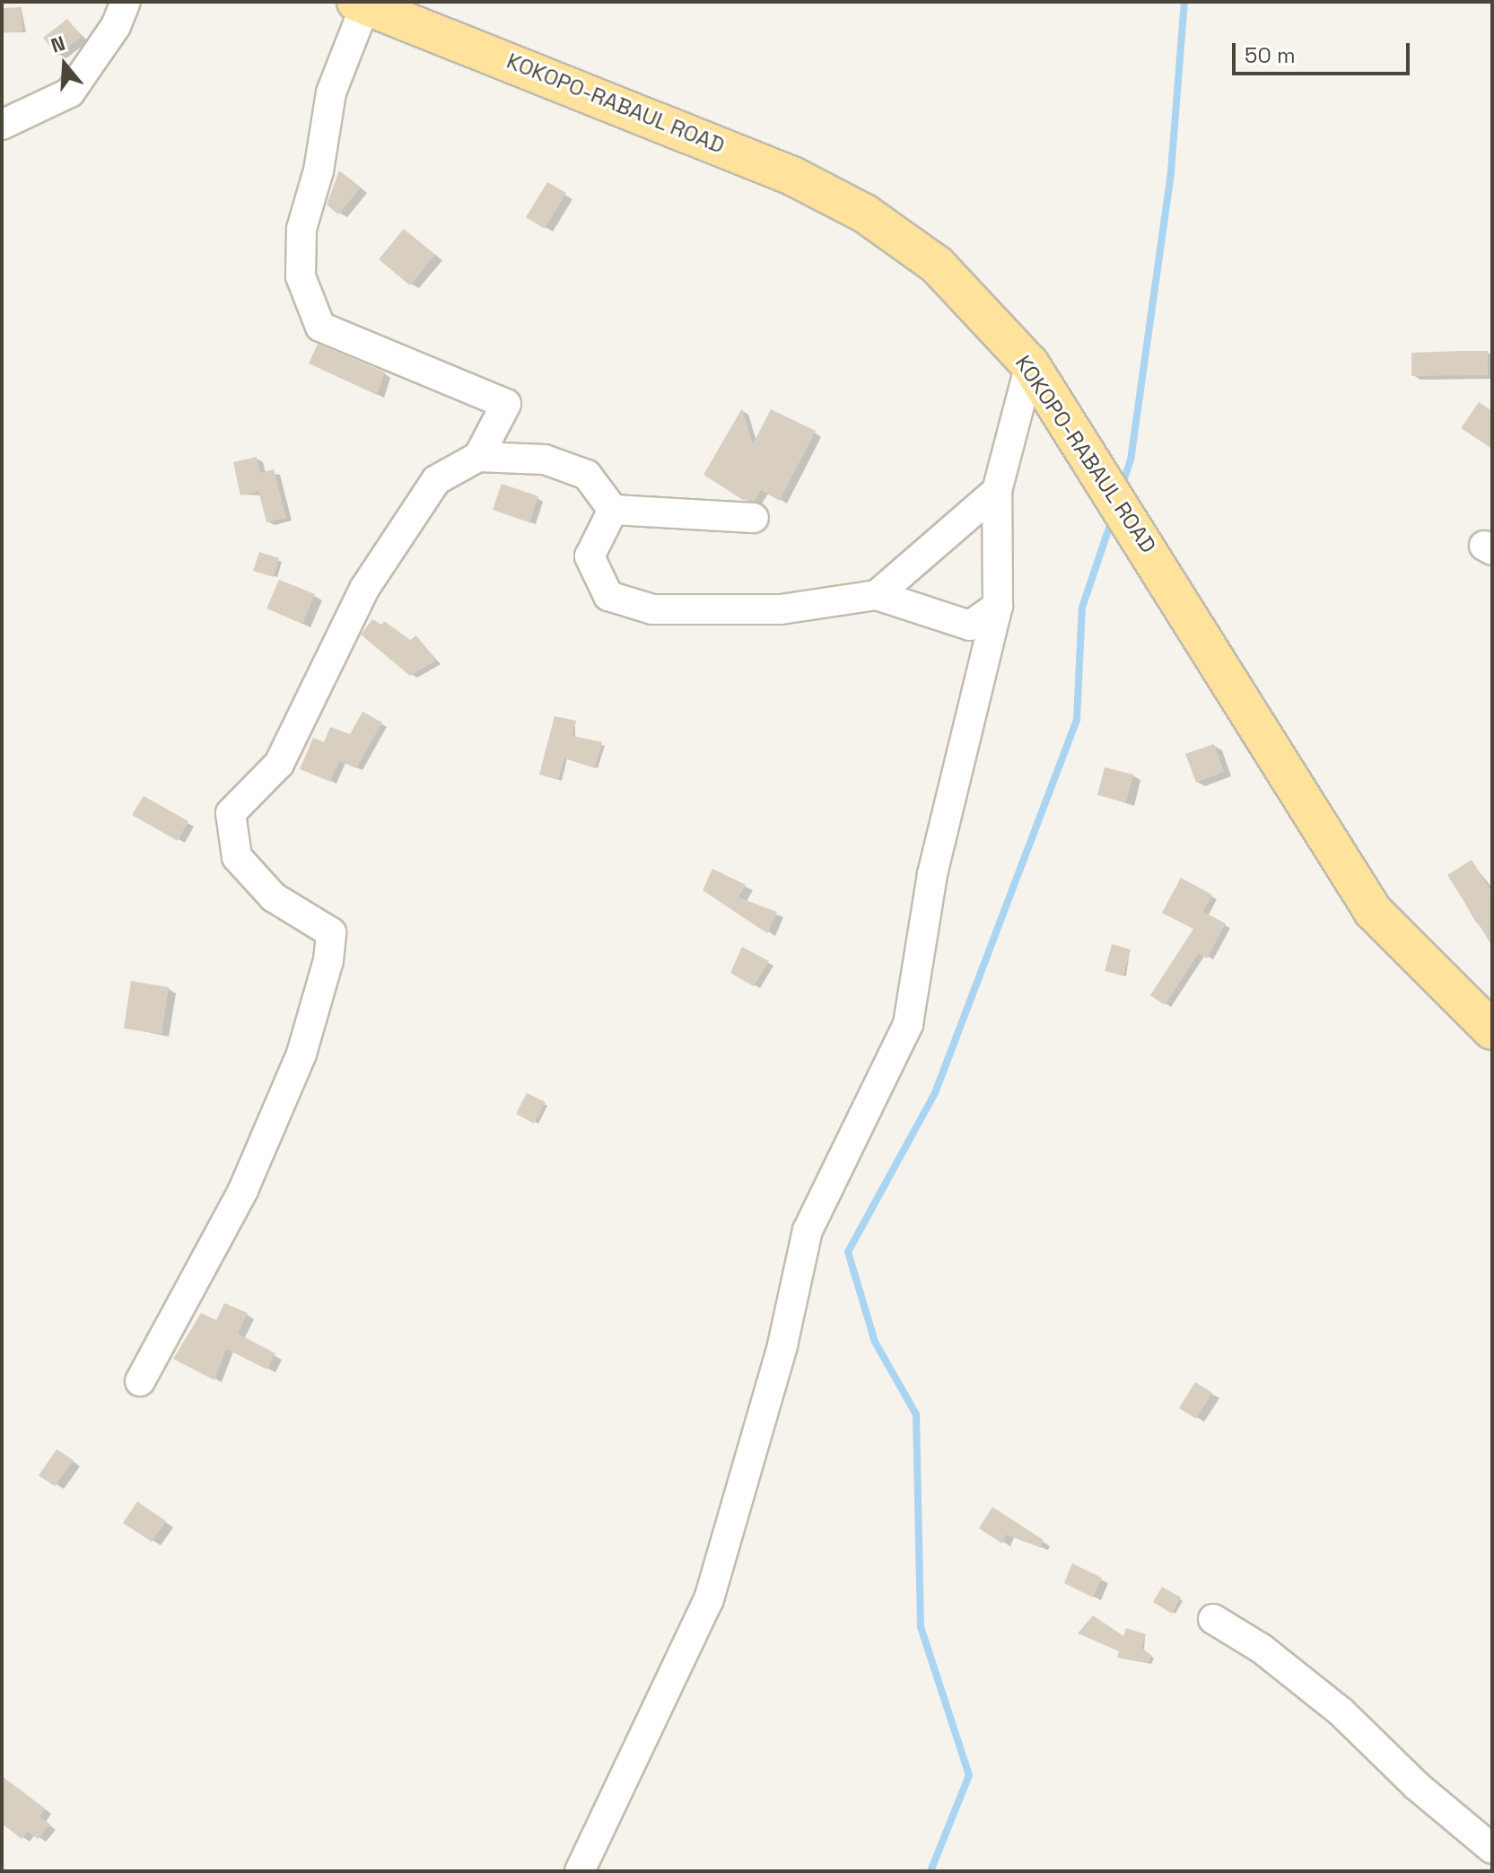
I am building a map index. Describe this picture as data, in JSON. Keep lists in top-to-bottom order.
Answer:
{
  "streets": {
    "main road": ["KOKOPO-RABAUL ROAD"]
  },
  "scale_bar": "50 m",
  "north": "top"
}
